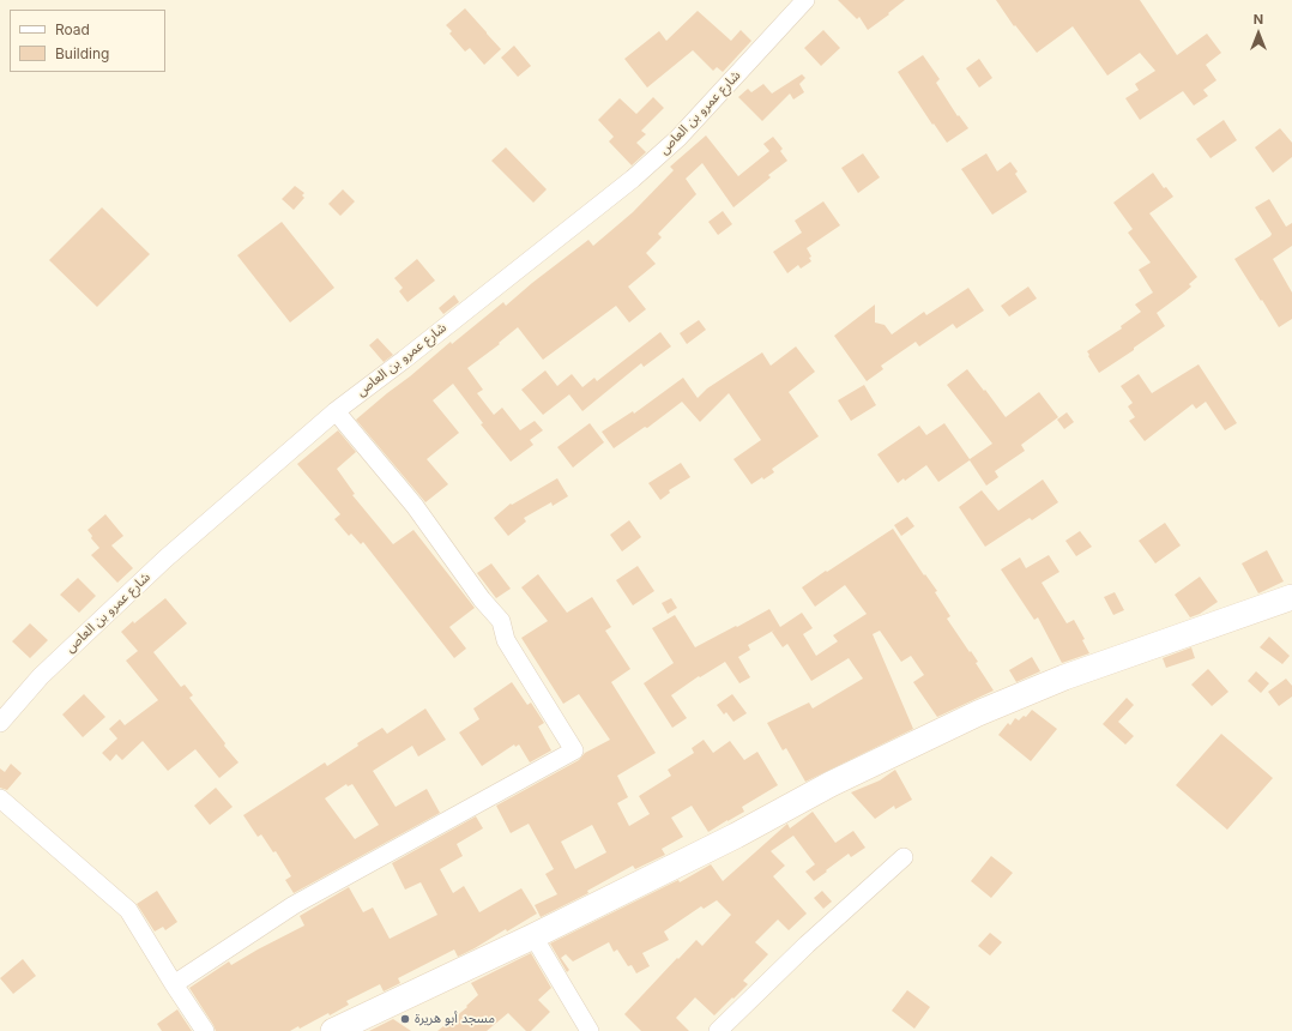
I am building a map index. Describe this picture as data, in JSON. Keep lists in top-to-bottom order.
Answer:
{
  "streets": {
    "street": ["شارع عمرو بن العاص"]
  },
  "places": ["مسجد أبو هريرة"],
  "legend": ["Road", "Building"],
  "north": "top"
}
